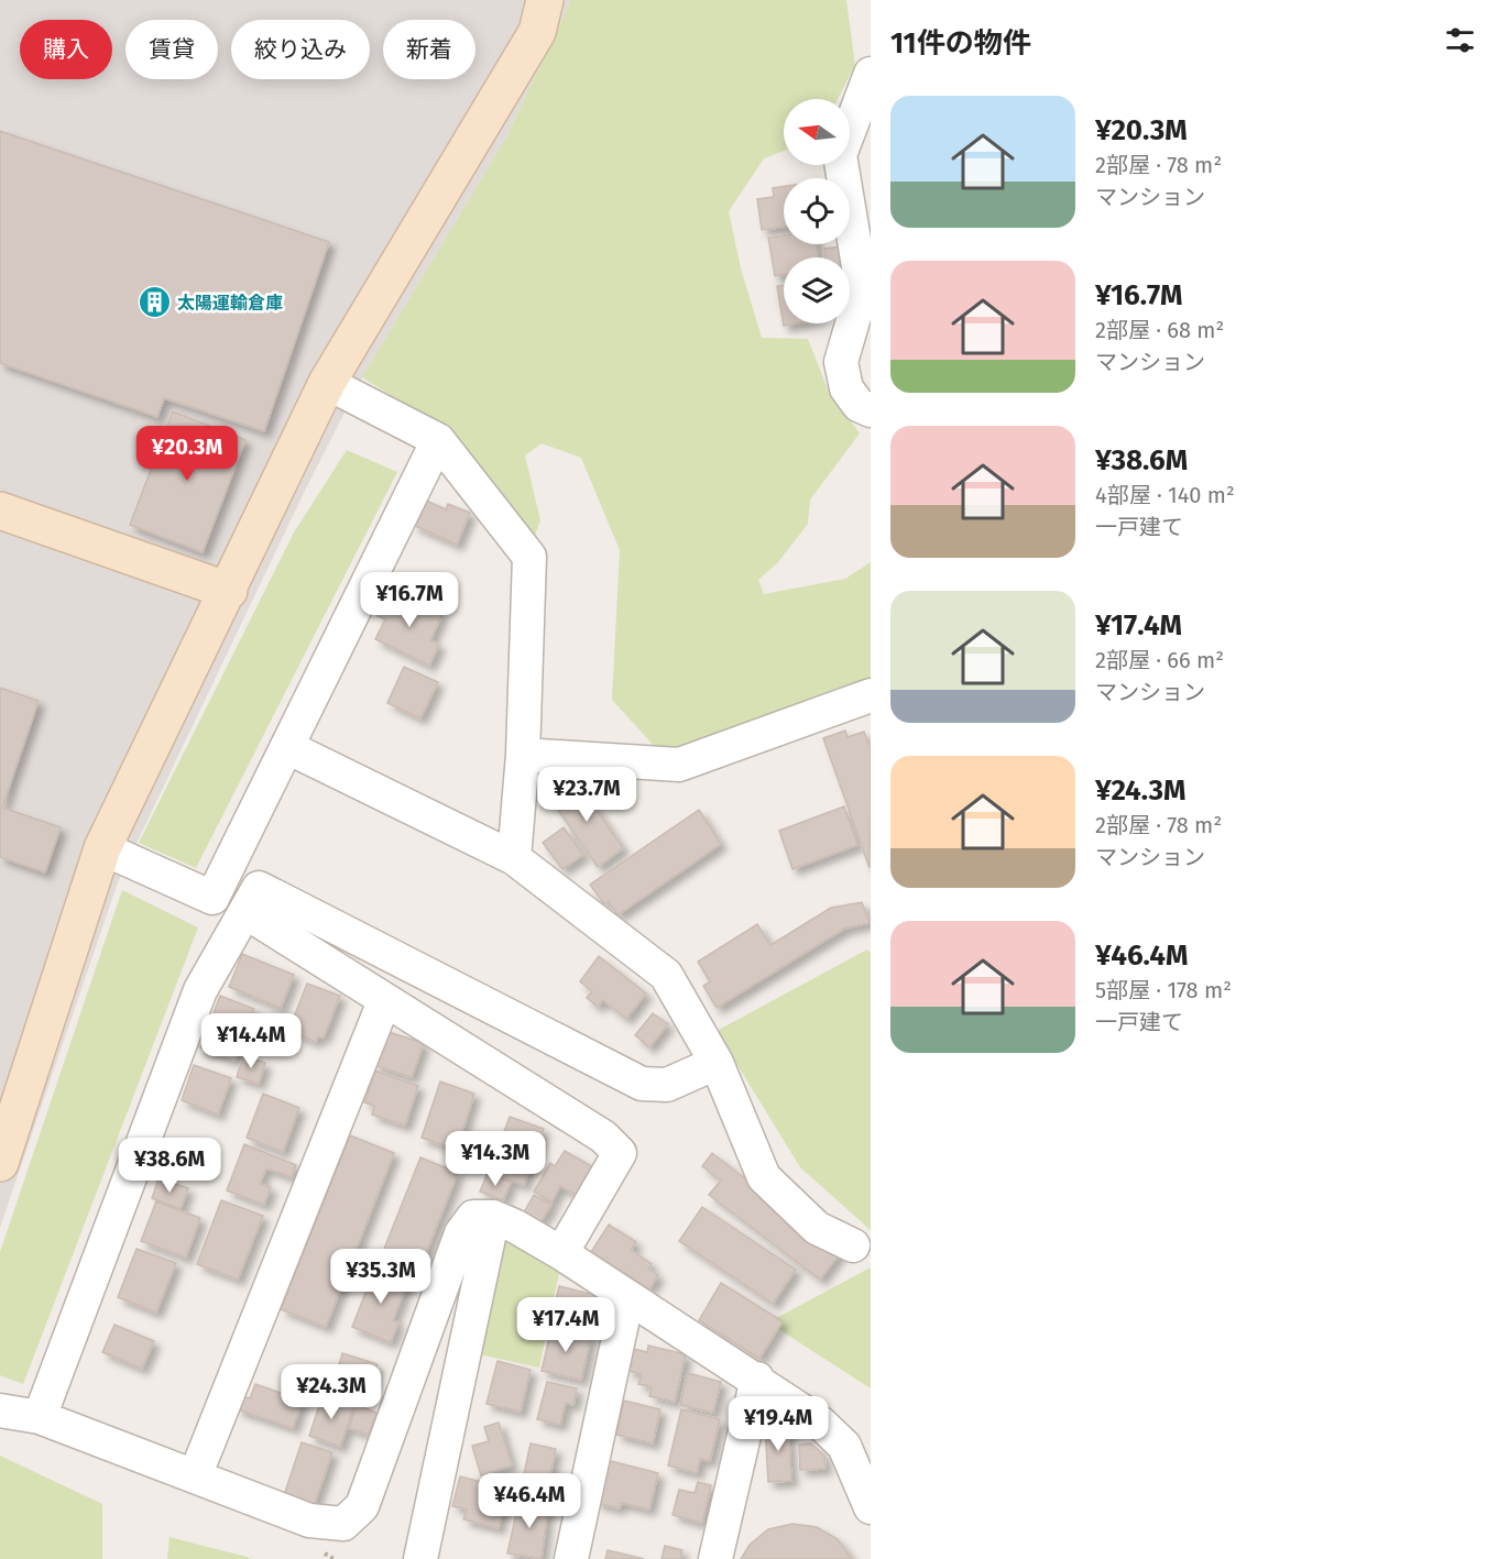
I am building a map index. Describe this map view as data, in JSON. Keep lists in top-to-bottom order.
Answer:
{
  "places": {
    "building": ["太陽運輸倉庫"]
  },
  "north": "left",
  "page": {
    "heading": "11件の物件",
    "chip": [
      "購入",
      "賃貸",
      "絞り込み",
      "新着"
    ],
    "list": [
      {
        "name": "¥20.3M",
        "note": "2部屋 · 78 m² · マンション"
      },
      {
        "name": "¥16.7M",
        "note": "2部屋 · 68 m² · マンション"
      },
      {
        "name": "¥38.6M",
        "note": "4部屋 · 140 m² · 一戸建て"
      },
      {
        "name": "¥17.4M",
        "note": "2部屋 · 66 m² · マンション"
      },
      {
        "name": "¥24.3M",
        "note": "2部屋 · 78 m² · マンション"
      },
      {
        "name": "¥46.4M",
        "note": "5部屋 · 178 m² · 一戸建て"
      }
    ],
    "price": [
      "¥20.3M",
      "¥16.7M",
      "¥23.7M",
      "¥14.4M",
      "¥14.3M",
      "¥38.6M",
      "¥35.3M",
      "¥17.4M",
      "¥24.3M",
      "¥19.4M",
      "¥46.4M"
    ]
  }
}
